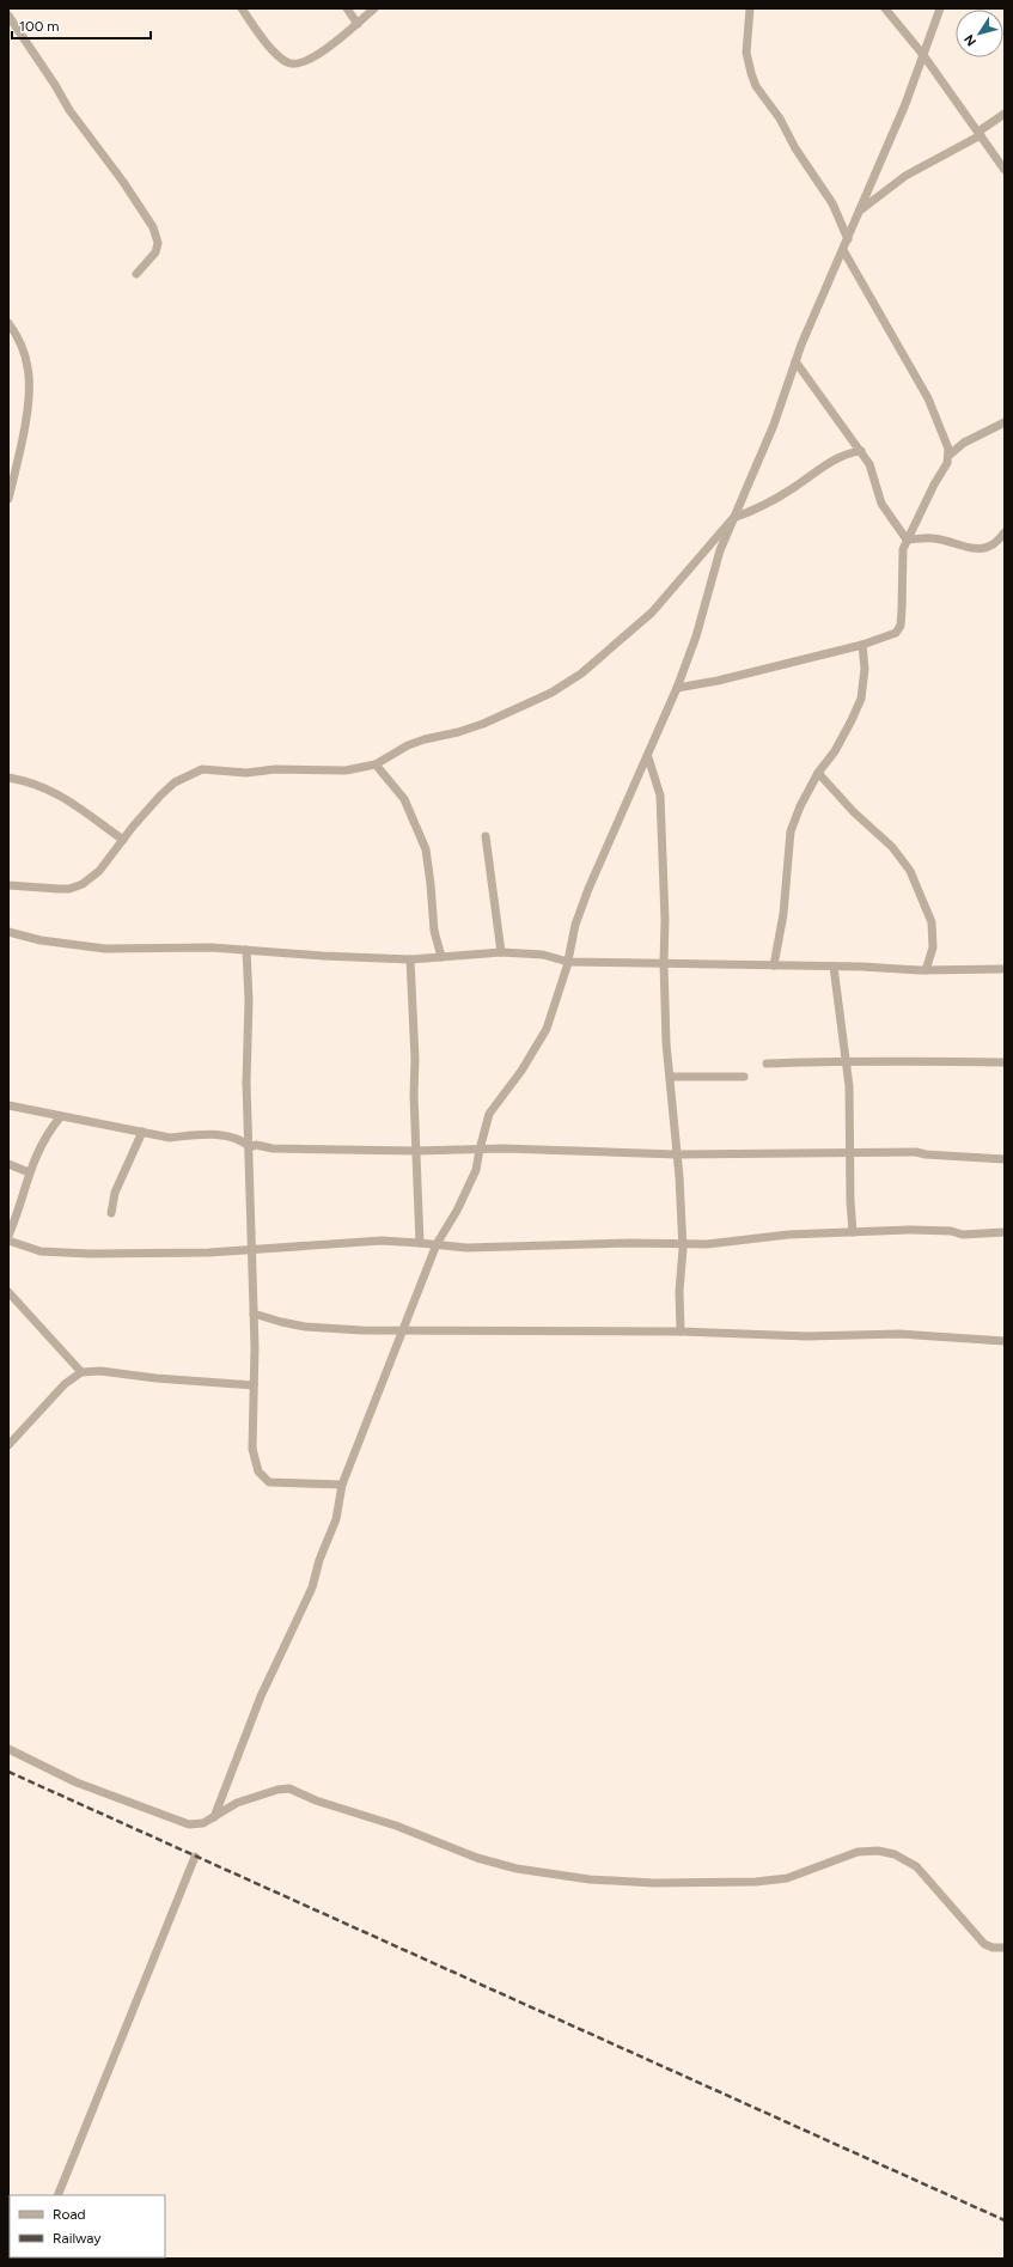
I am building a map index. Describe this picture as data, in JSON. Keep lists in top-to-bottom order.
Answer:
{
  "legend": ["Road", "Railway"],
  "scale_bar": "100 m",
  "north": "bottom left"
}
